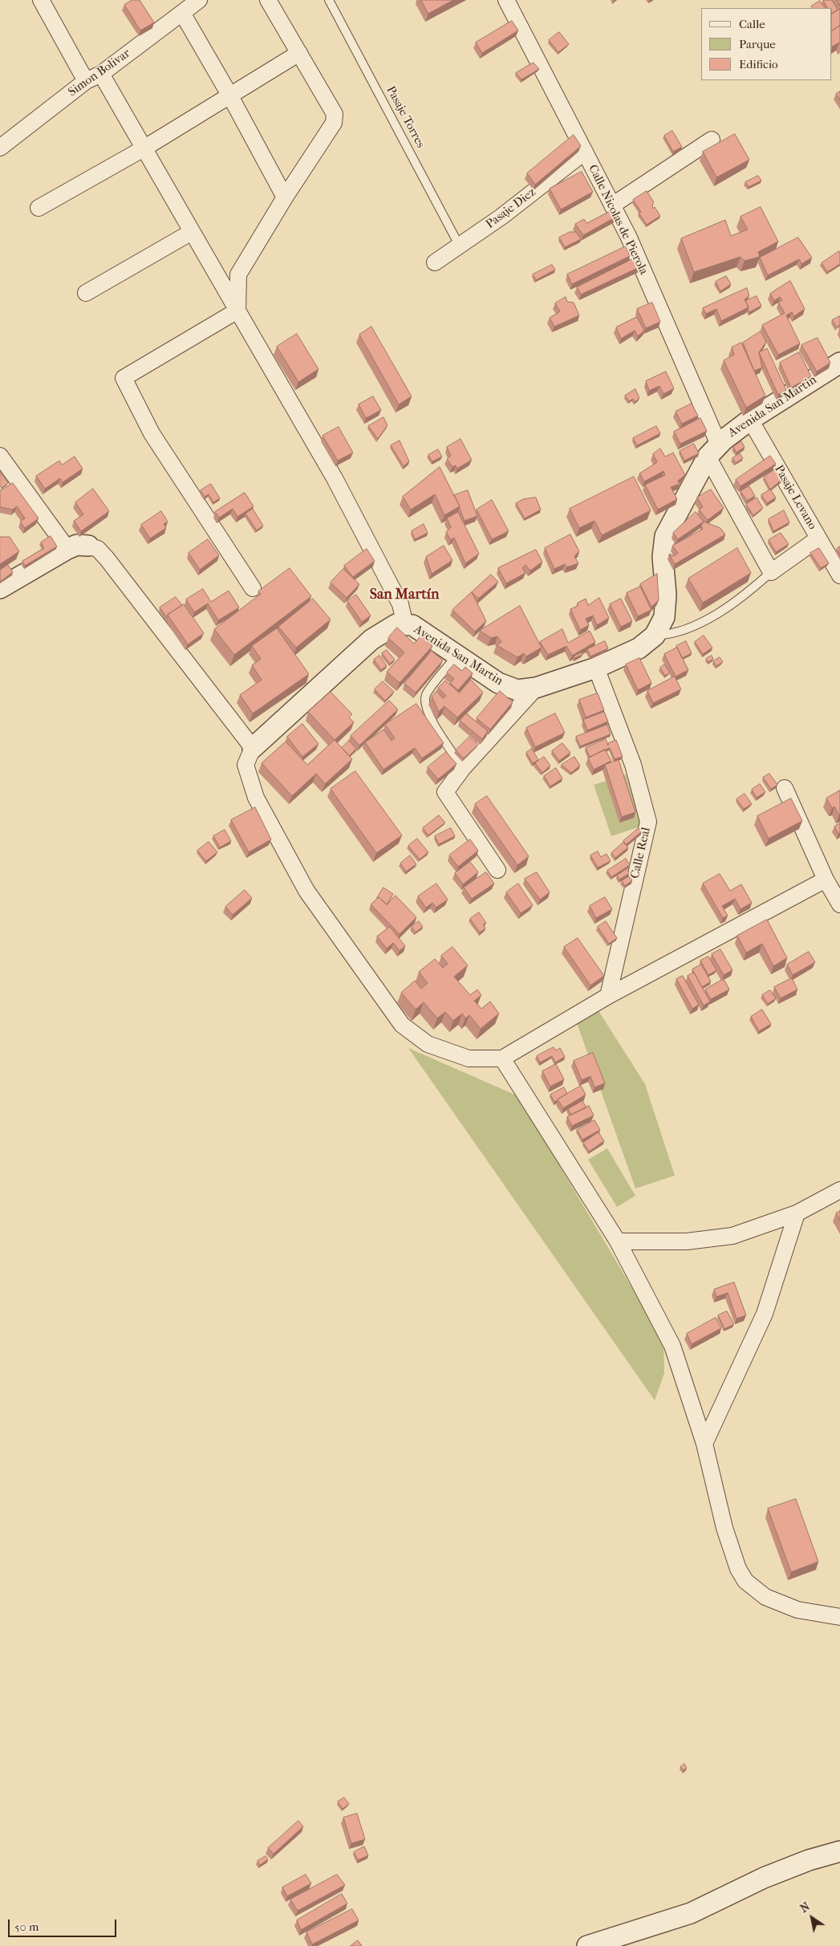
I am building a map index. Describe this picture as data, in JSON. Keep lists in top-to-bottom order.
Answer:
{
  "streets": {
    "street": [
      "Simon Bolivar",
      "Pasaje Diez",
      "Calle Nicolas de Pierola",
      "Avenida San Martin",
      "Pasaje Levano",
      "Calle Real"
    ],
    "lane": ["Pasaje Torres"]
  },
  "crossings": [
    ["Pasaje Torres", "Pasaje Diez"],
    ["Pasaje Diez", "Calle Nicolas de Pierola"],
    ["Calle Nicolas de Pierola", "Avenida San Martin"],
    ["Avenida San Martin", "Pasaje Levano"],
    ["Avenida San Martin", "Calle Real"]
  ],
  "districts": ["San Martín"],
  "legend": ["Calle", "Parque", "Edificio"],
  "scale_bar": "50 m",
  "north": "top left"
}
